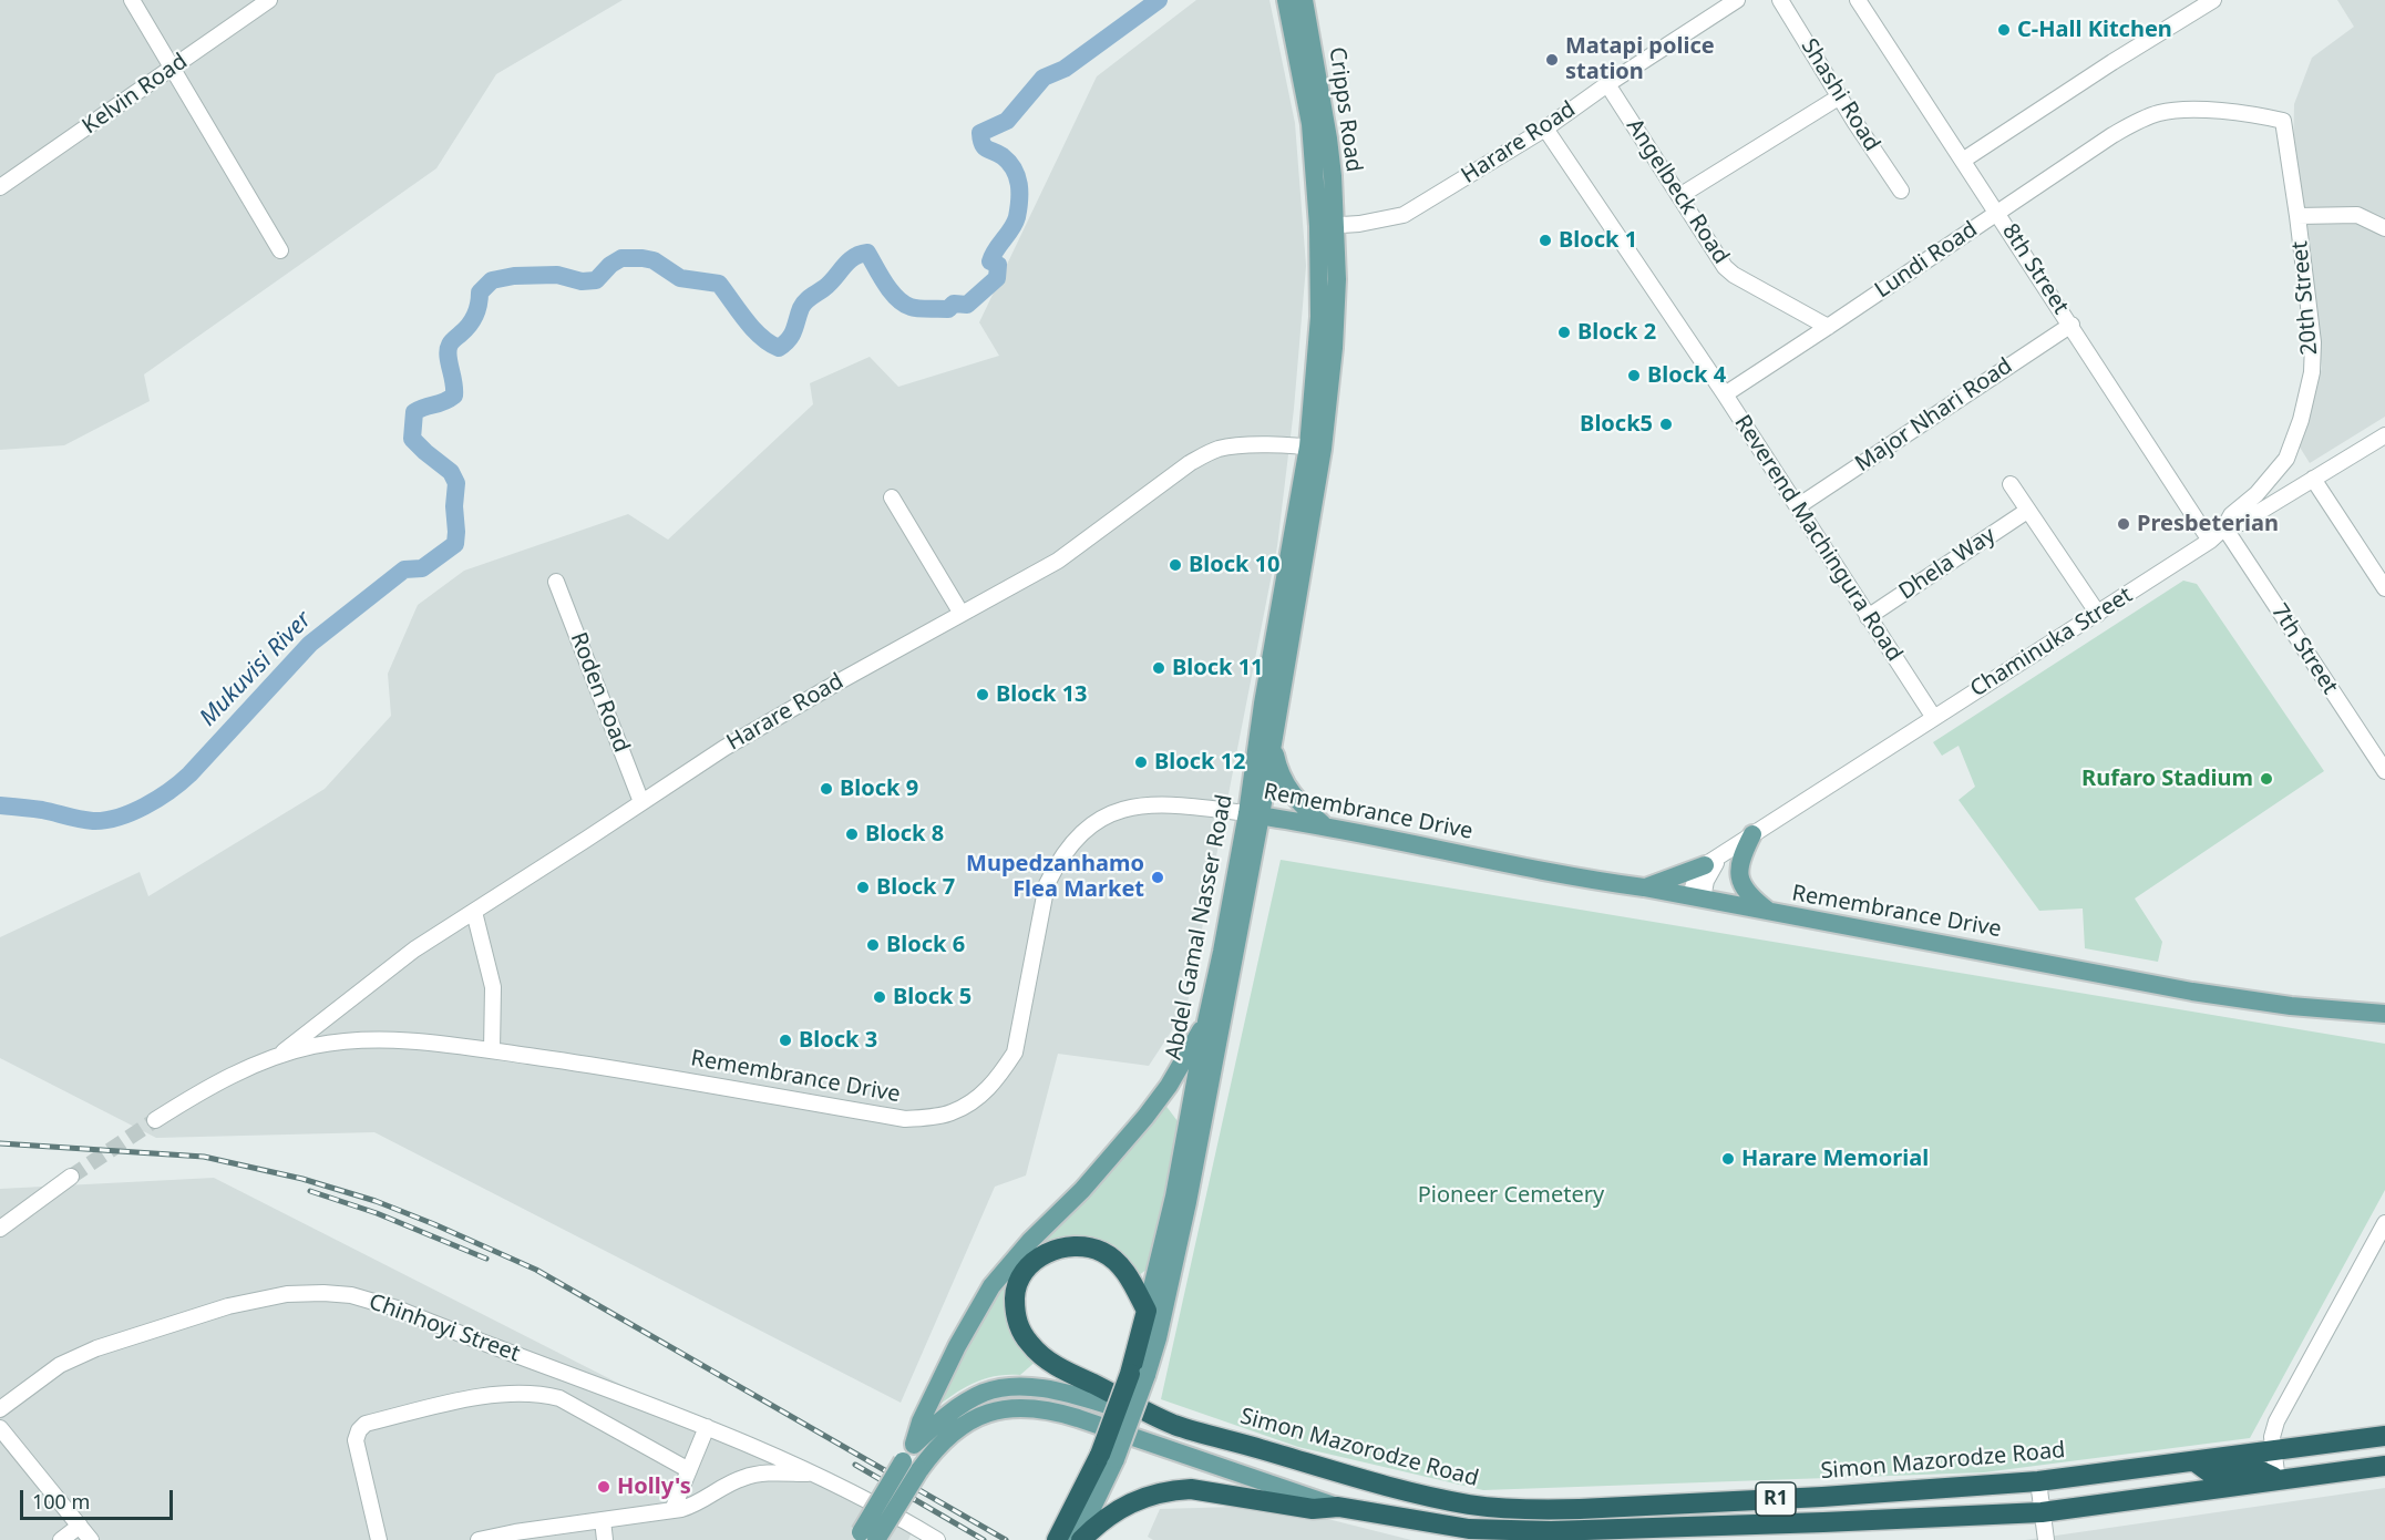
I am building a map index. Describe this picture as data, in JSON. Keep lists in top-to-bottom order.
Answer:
{
  "streets": {
    "highway": ["Abdel Gamal Nasser Road", "Simon Mazorodze Road", "R1"],
    "main road": ["Cripps Road", "Remembrance Drive"],
    "street": [
      "Kelvin Road",
      "Shashi Road",
      "Harare Road",
      "Angelbeck Road",
      "Lundi Road",
      "8th Street",
      "20th Street",
      "Major Nhari Road",
      "Reverend Machingura Road",
      "Dhela Way",
      "Chaminuka Street",
      "7th Street",
      "Roden Road",
      "Chinhoyi Street"
    ]
  },
  "crossings": [
    ["Cripps Road", "Harare Road"],
    ["Cripps Road", "Abdel Gamal Nasser Road"],
    ["Harare Road", "Angelbeck Road"],
    ["Harare Road", "Reverend Machingura Road"],
    ["Harare Road", "Roden Road"],
    ["Harare Road", "Remembrance Drive"],
    ["Harare Road", "Abdel Gamal Nasser Road"],
    ["Angelbeck Road", "Lundi Road"],
    ["Lundi Road", "8th Street"],
    ["Lundi Road", "20th Street"],
    ["Lundi Road", "Reverend Machingura Road"],
    ["8th Street", "Major Nhari Road"],
    ["8th Street", "Chaminuka Street"],
    ["20th Street", "Chaminuka Street"],
    ["20th Street", "7th Street"],
    ["Major Nhari Road", "Reverend Machingura Road"],
    ["Reverend Machingura Road", "Dhela Way"],
    ["Reverend Machingura Road", "Chaminuka Street"],
    ["Chaminuka Street", "7th Street"],
    ["Remembrance Drive", "Abdel Gamal Nasser Road"],
    ["Simon Mazorodze Road", "R1"]
  ],
  "water": ["Mukuvisi River"],
  "parks": ["Pioneer Cemetery"],
  "places": [
    "C-Hall Kitchen",
    "Matapi police station",
    "Block 1",
    "Block 2",
    "Block 4",
    "Block5",
    "Presbeterian",
    "Block 10",
    "Block 11",
    "Block 13",
    "Block 12",
    "Rufaro Stadium",
    "Block 9",
    "Block 8",
    "Mupedzanhamo Flea Market",
    "Block 7",
    "Block 6",
    "Block 5",
    "Block 3",
    "Harare Memorial",
    "Holly's"
  ],
  "scale_bar": "100 m"
}
